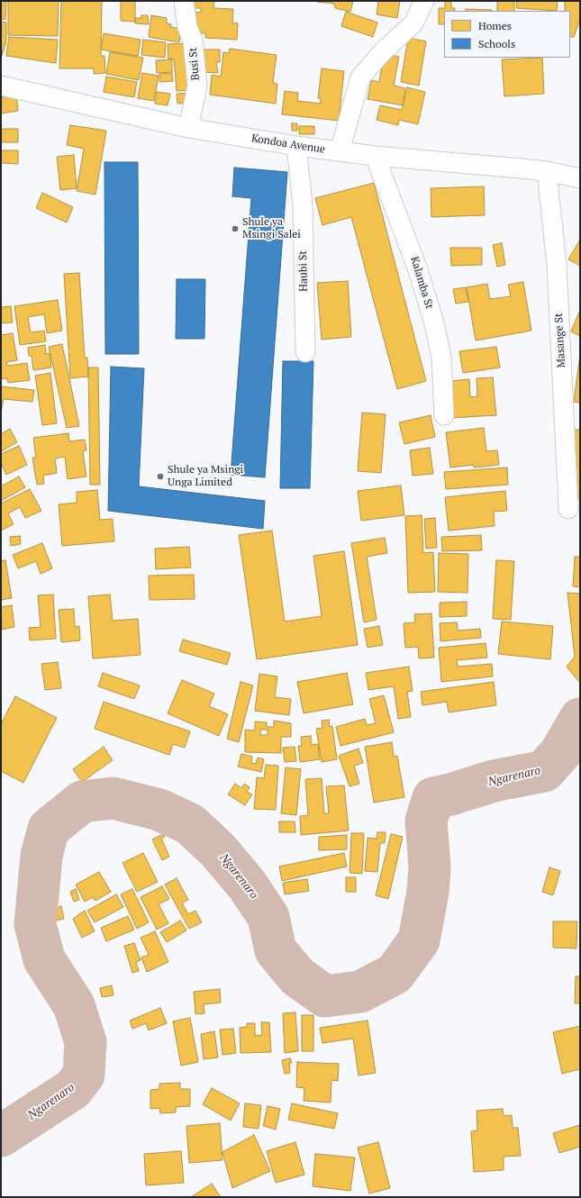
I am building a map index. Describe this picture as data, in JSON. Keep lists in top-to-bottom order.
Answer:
{
  "streets": {
    "street": [
      "Busi St",
      "Kondoa Avenue",
      "Haubi St",
      "Kalamba St",
      "Masange St"
    ]
  },
  "crossings": [
    ["Busi St", "Kondoa Avenue"],
    ["Kondoa Avenue", "Haubi St"],
    ["Kondoa Avenue", "Kalamba St"],
    ["Kondoa Avenue", "Masange St"]
  ],
  "water": ["Ngarenaro"],
  "places": ["Shule ya Msingi Salei", "Shule ya Msingi Unga Limited"],
  "legend": ["Homes", "Schools"]
}
